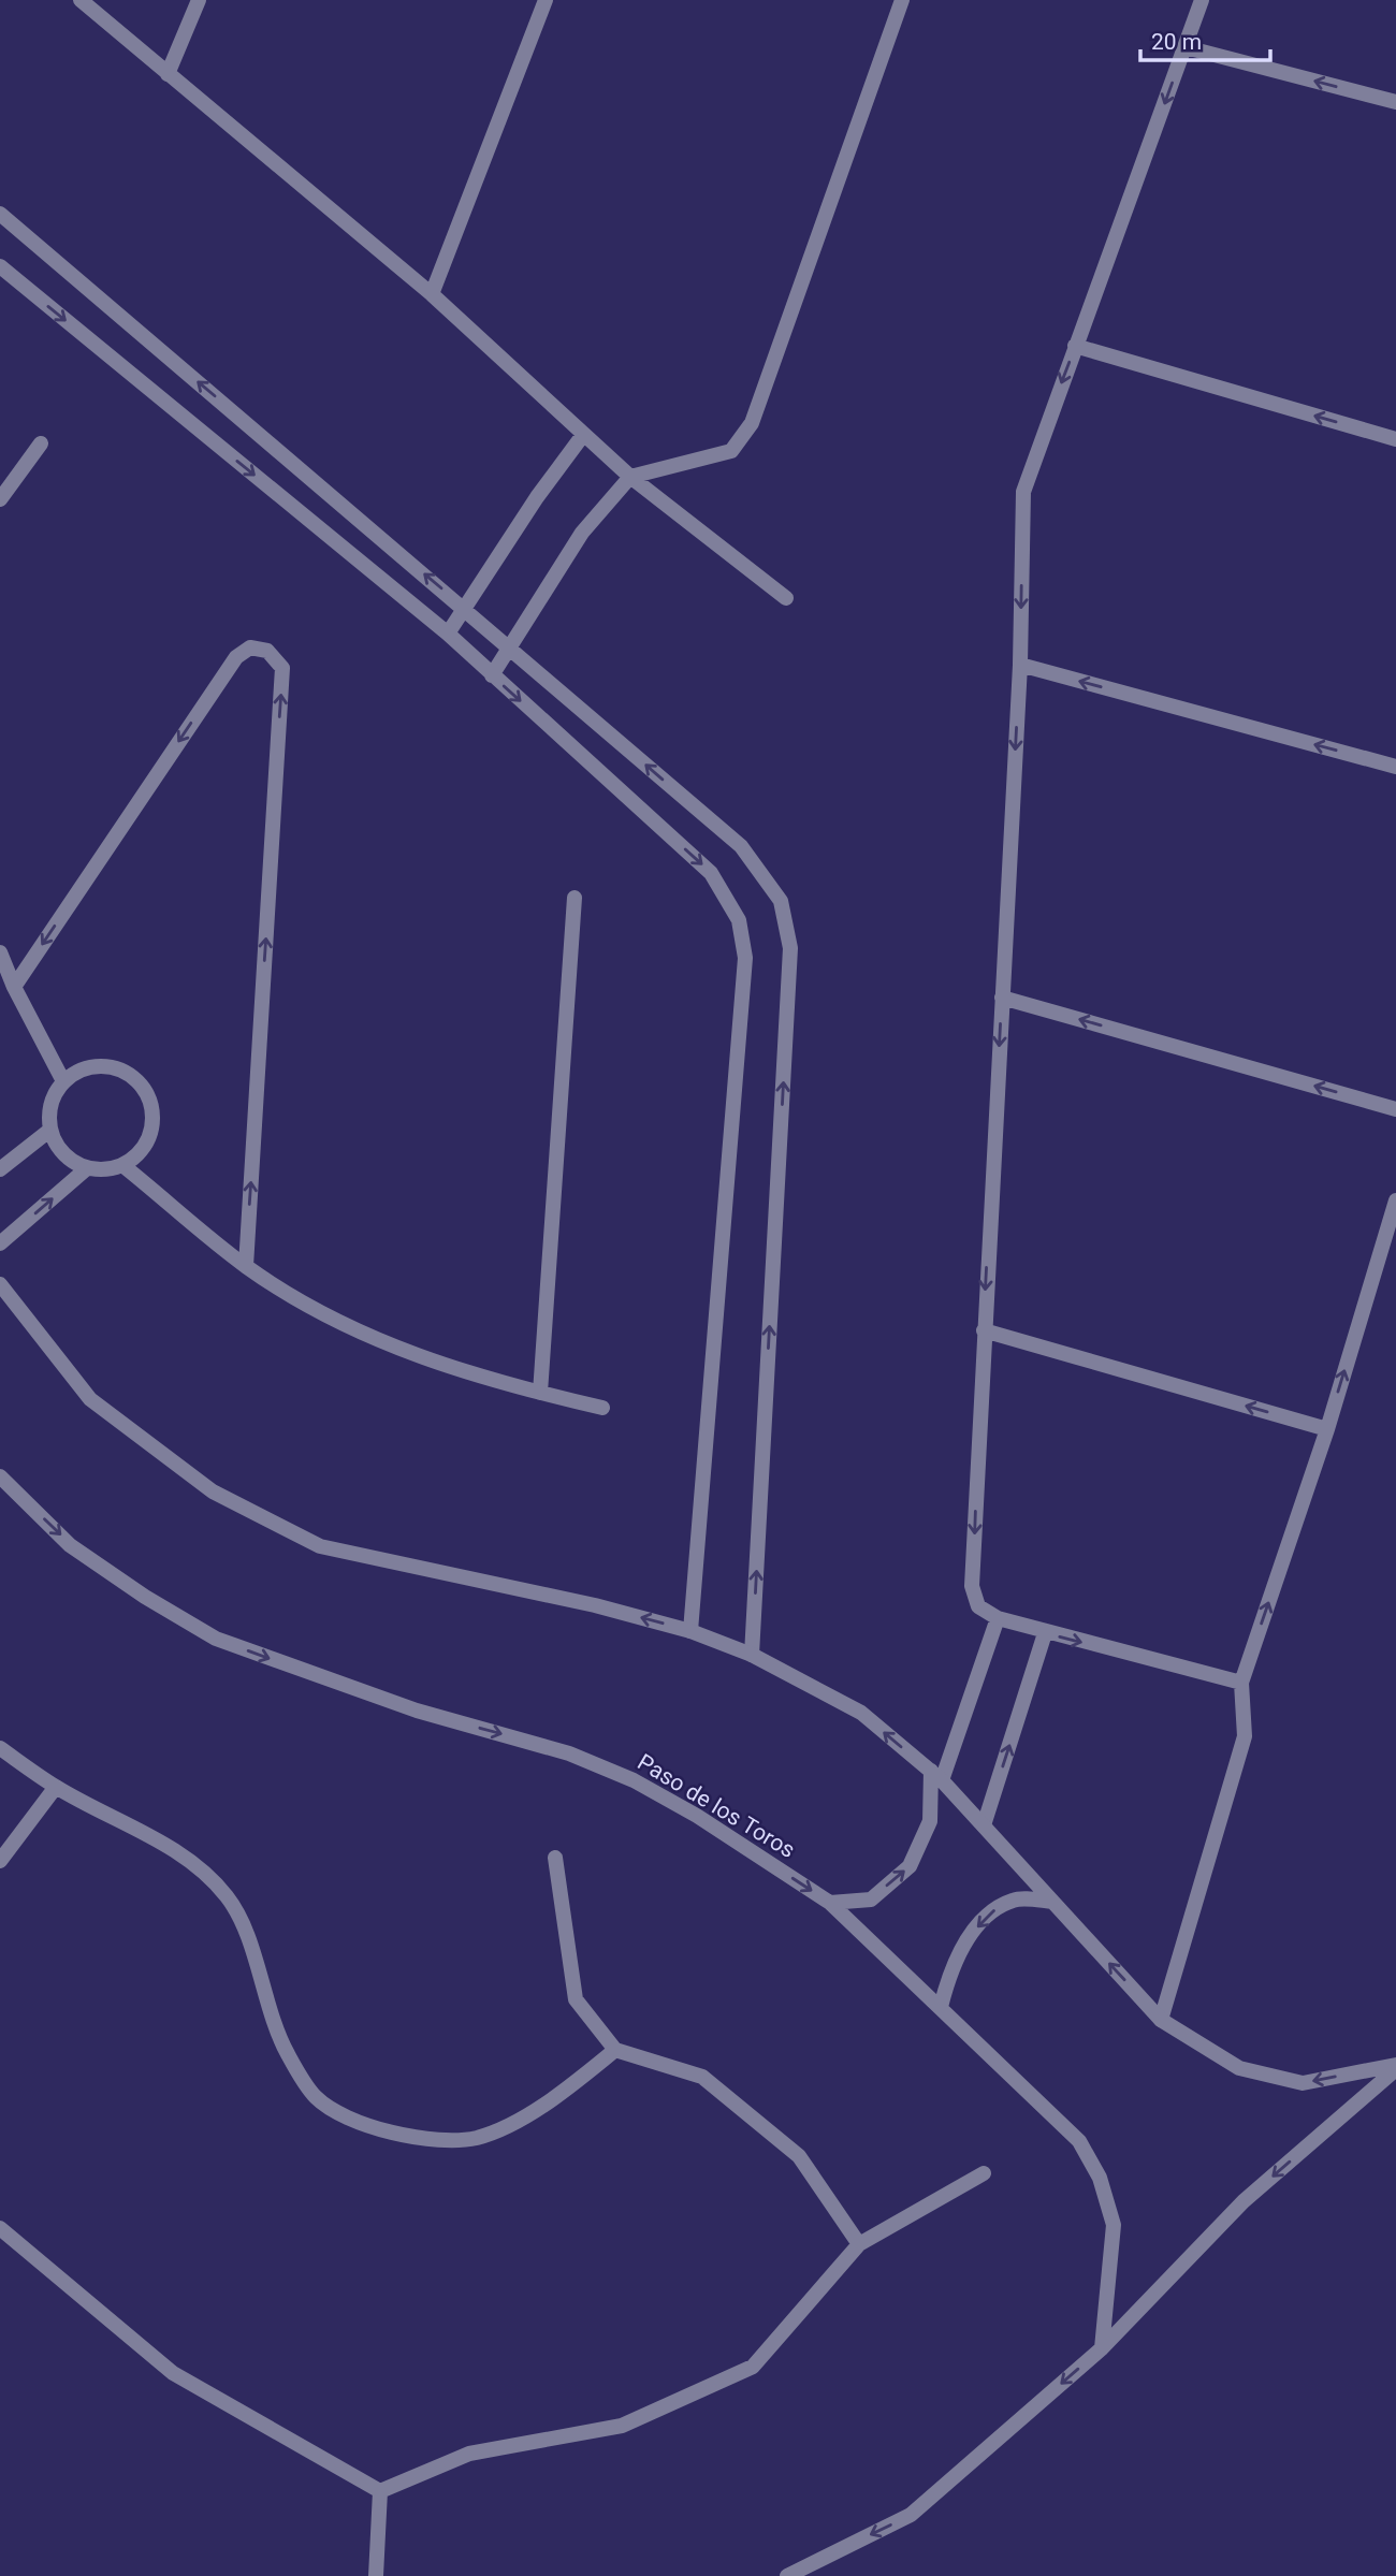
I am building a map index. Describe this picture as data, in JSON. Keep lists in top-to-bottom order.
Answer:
{
  "streets": {
    "street": ["Paso de los Toros"]
  },
  "scale_bar": "20 m"
}
